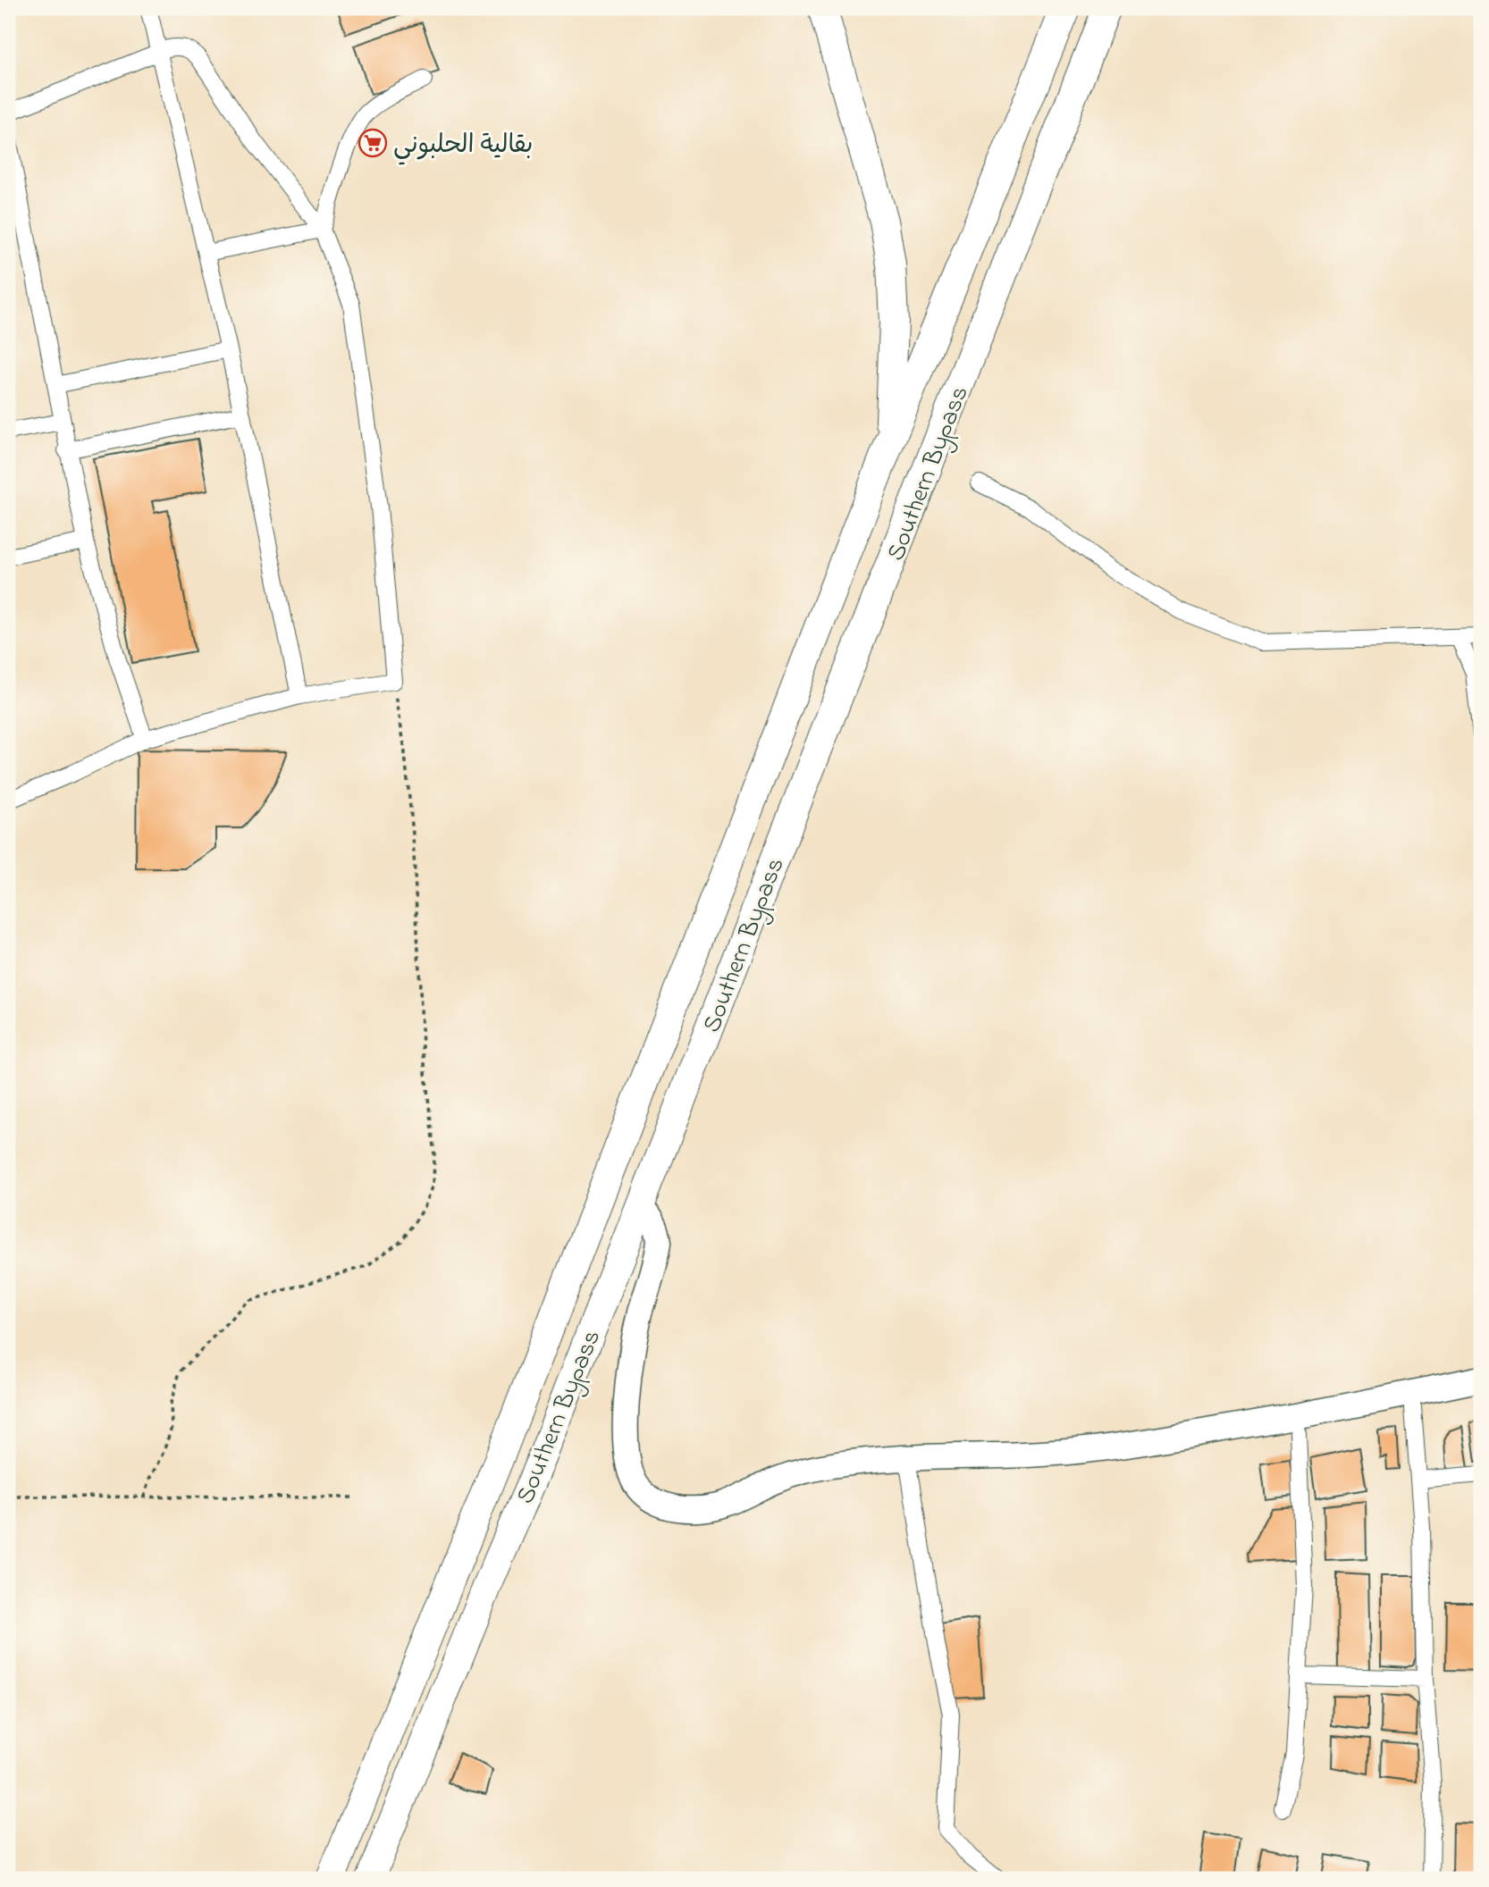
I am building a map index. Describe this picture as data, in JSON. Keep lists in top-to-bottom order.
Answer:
{
  "streets": {
    "highway": ["Southern Bypass"]
  },
  "places": {
    "supermarket": ["بقالية الحلبوني"]
  }
}
